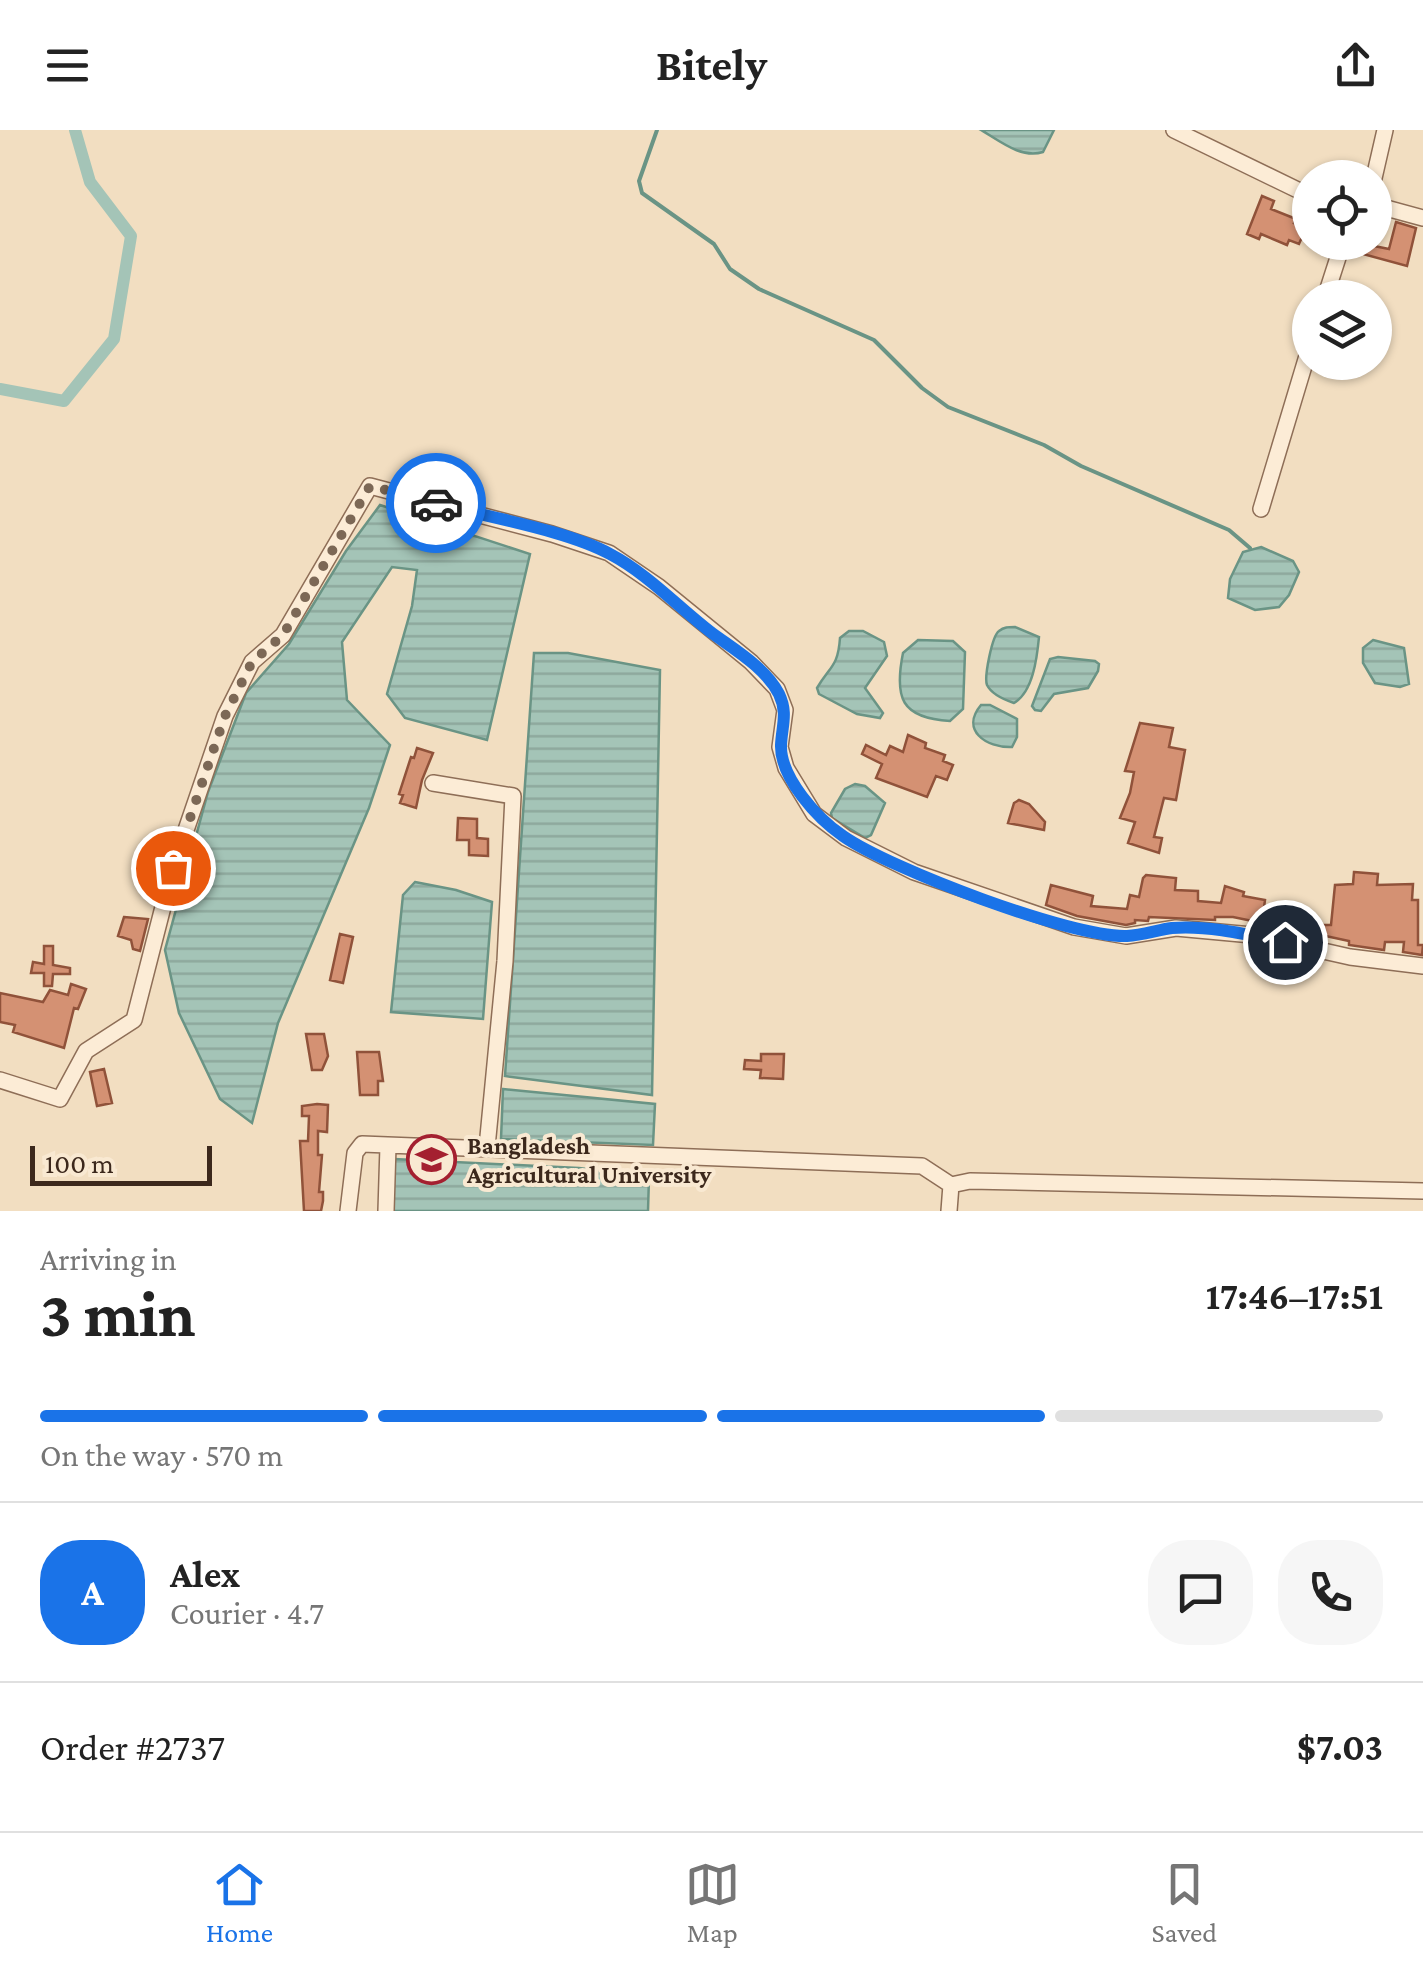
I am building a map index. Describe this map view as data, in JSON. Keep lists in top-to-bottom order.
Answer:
{
  "places": {
    "school or university": ["Bangladesh Agricultural University"]
  },
  "scale_bar": "100 m",
  "page": {
    "header": "Bitely",
    "scale": "100 m",
    "heading": ["3 min", "Arriving in", "17:46–17:51"],
    "panel": [
      "Alex",
      "Courier · 4.7",
      "Order #2737",
      "$7.03"
    ],
    "bar": "On the way · 570 m",
    "round": "A",
    "tabs": ["Home", "Map", "Saved"]
  }
}
